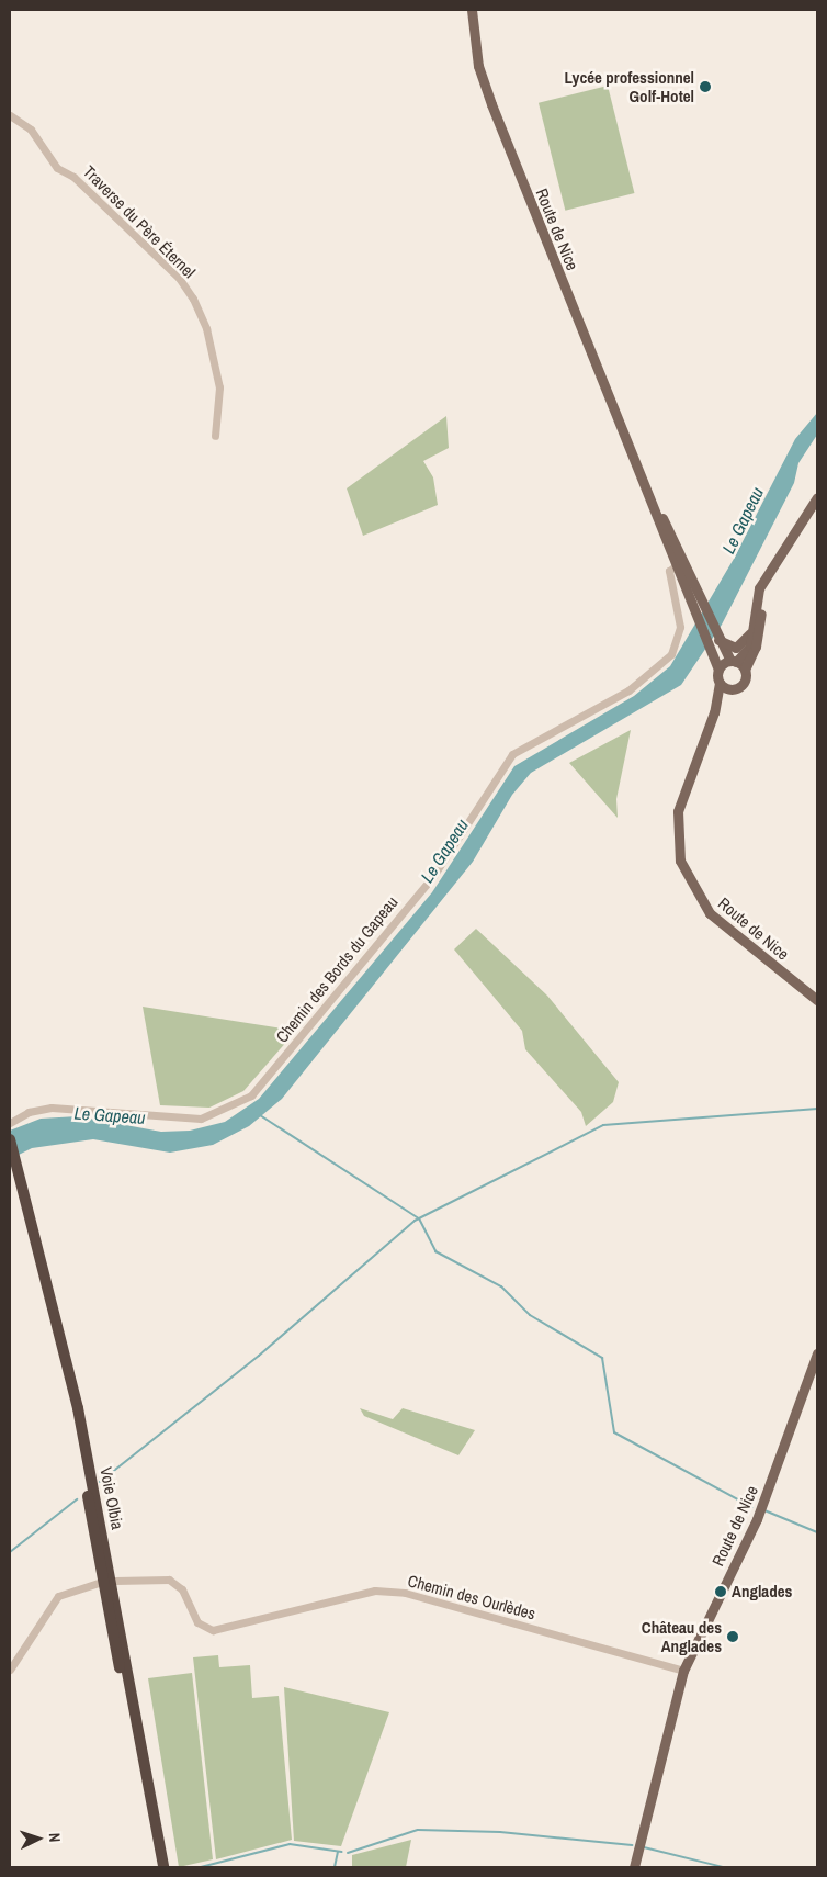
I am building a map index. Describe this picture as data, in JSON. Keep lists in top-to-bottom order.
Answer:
{
  "streets": {
    "highway": ["Voie Olbia"],
    "main road": ["Route de Nice"],
    "street": ["Traverse du Père Éternel", "Chemin des Bords du Gapeau", "Chemin des Ourlèdes"]
  },
  "crossings": [
    ["Route de Nice", "Chemin des Ourlèdes"]
  ],
  "water": ["Le Gapeau"],
  "places": ["Lycée professionnel Golf-Hotel", "Anglades", "Château des Anglades"],
  "north": "right"
}
